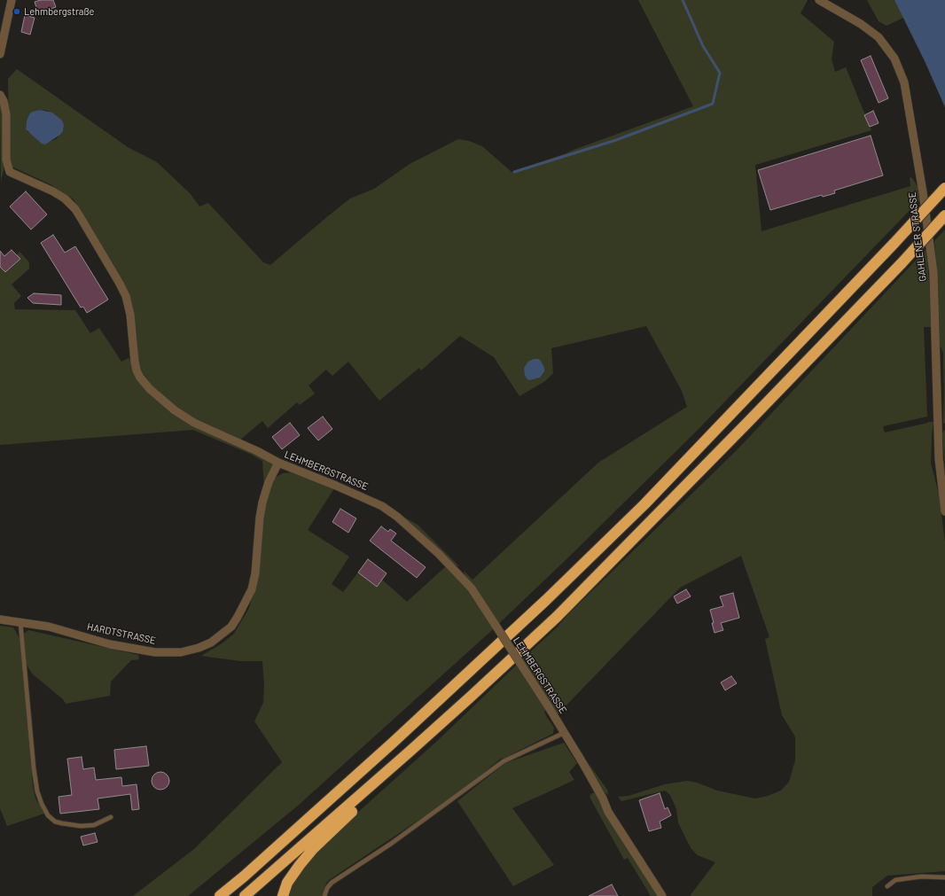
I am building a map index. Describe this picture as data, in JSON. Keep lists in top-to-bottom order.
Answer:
{
  "streets": {
    "street": ["GAHLENER STRASSE", "LEHMBERGSTRASSE", "HARDTSTRASSE"]
  },
  "crossings": [
    ["LEHMBERGSTRASSE", "HARDTSTRASSE"]
  ],
  "places": ["Lehmbergstraße"]
}
